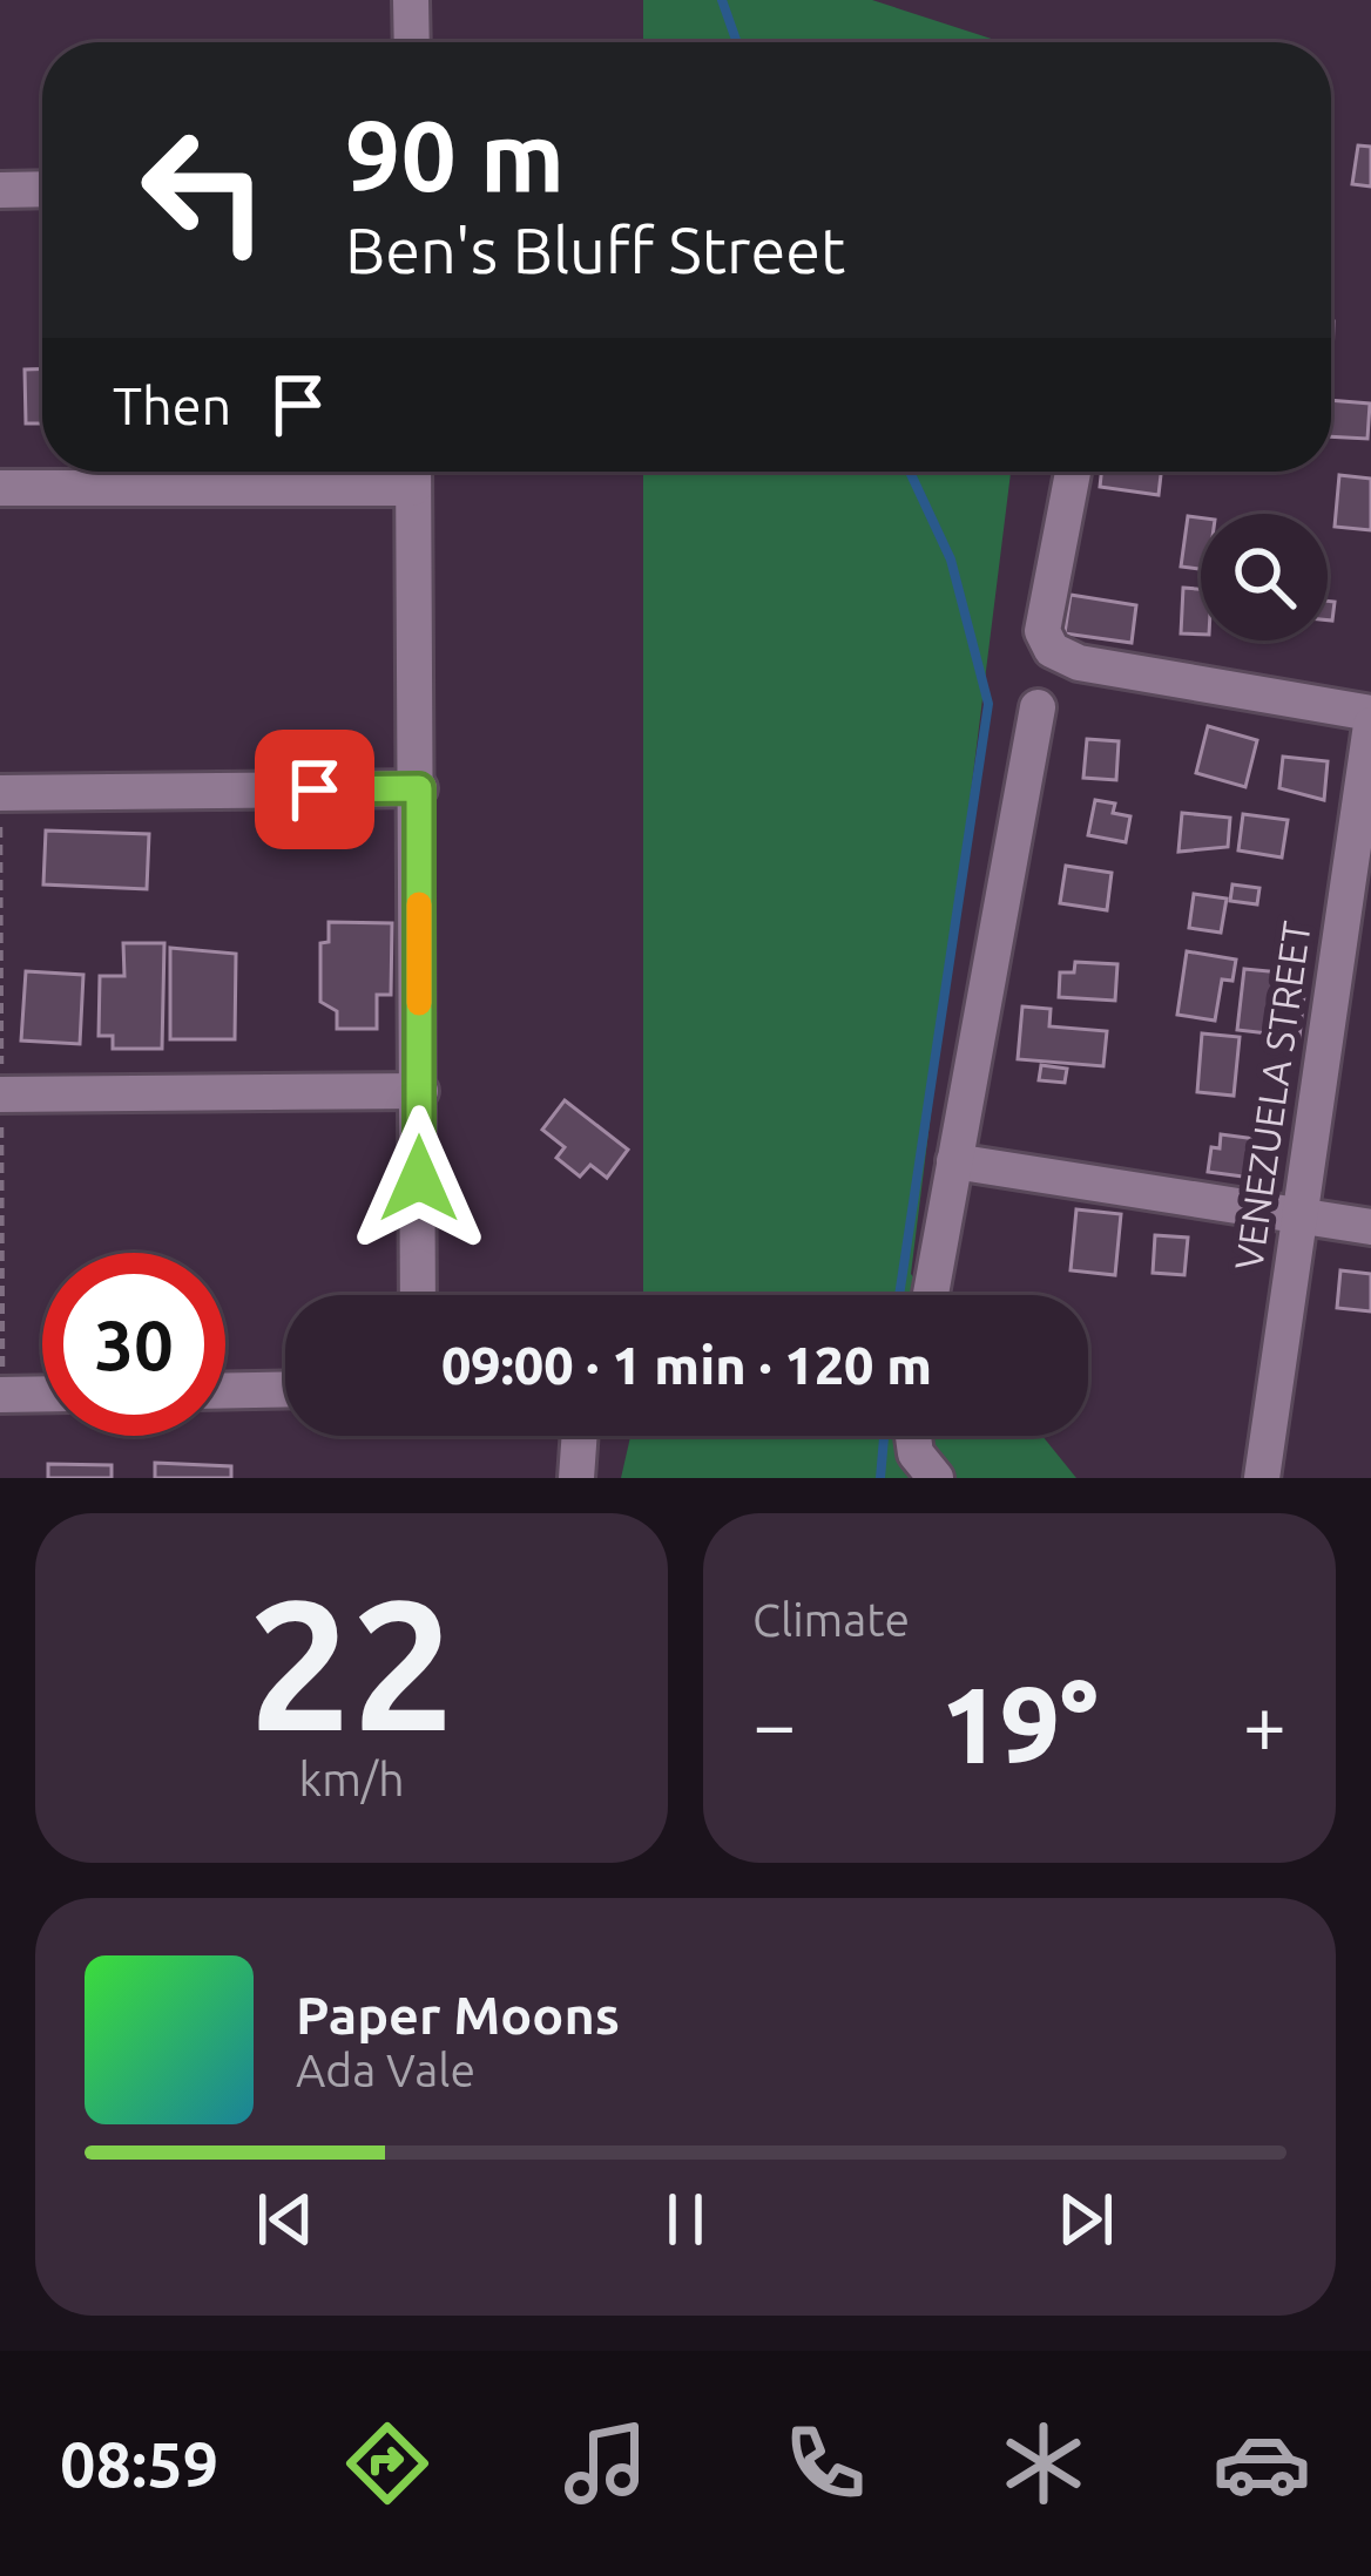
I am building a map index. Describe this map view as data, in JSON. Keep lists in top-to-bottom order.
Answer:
{
  "streets": {
    "street": ["VENEZUELA STREET"]
  },
  "page": {
    "turn": ["90 m", "Ben's Bluff Street"],
    "then": "Then",
    "limit": "30",
    "trip": "09:00 · 1 min · 120 m",
    "tile": [
      ["22", "km/h"],
      "Climate"
    ],
    "heat": ["−", "19°", "+"],
    "song": ["Paper Moons", "Ada Vale"],
    "tabs": "08:59"
  }
}
